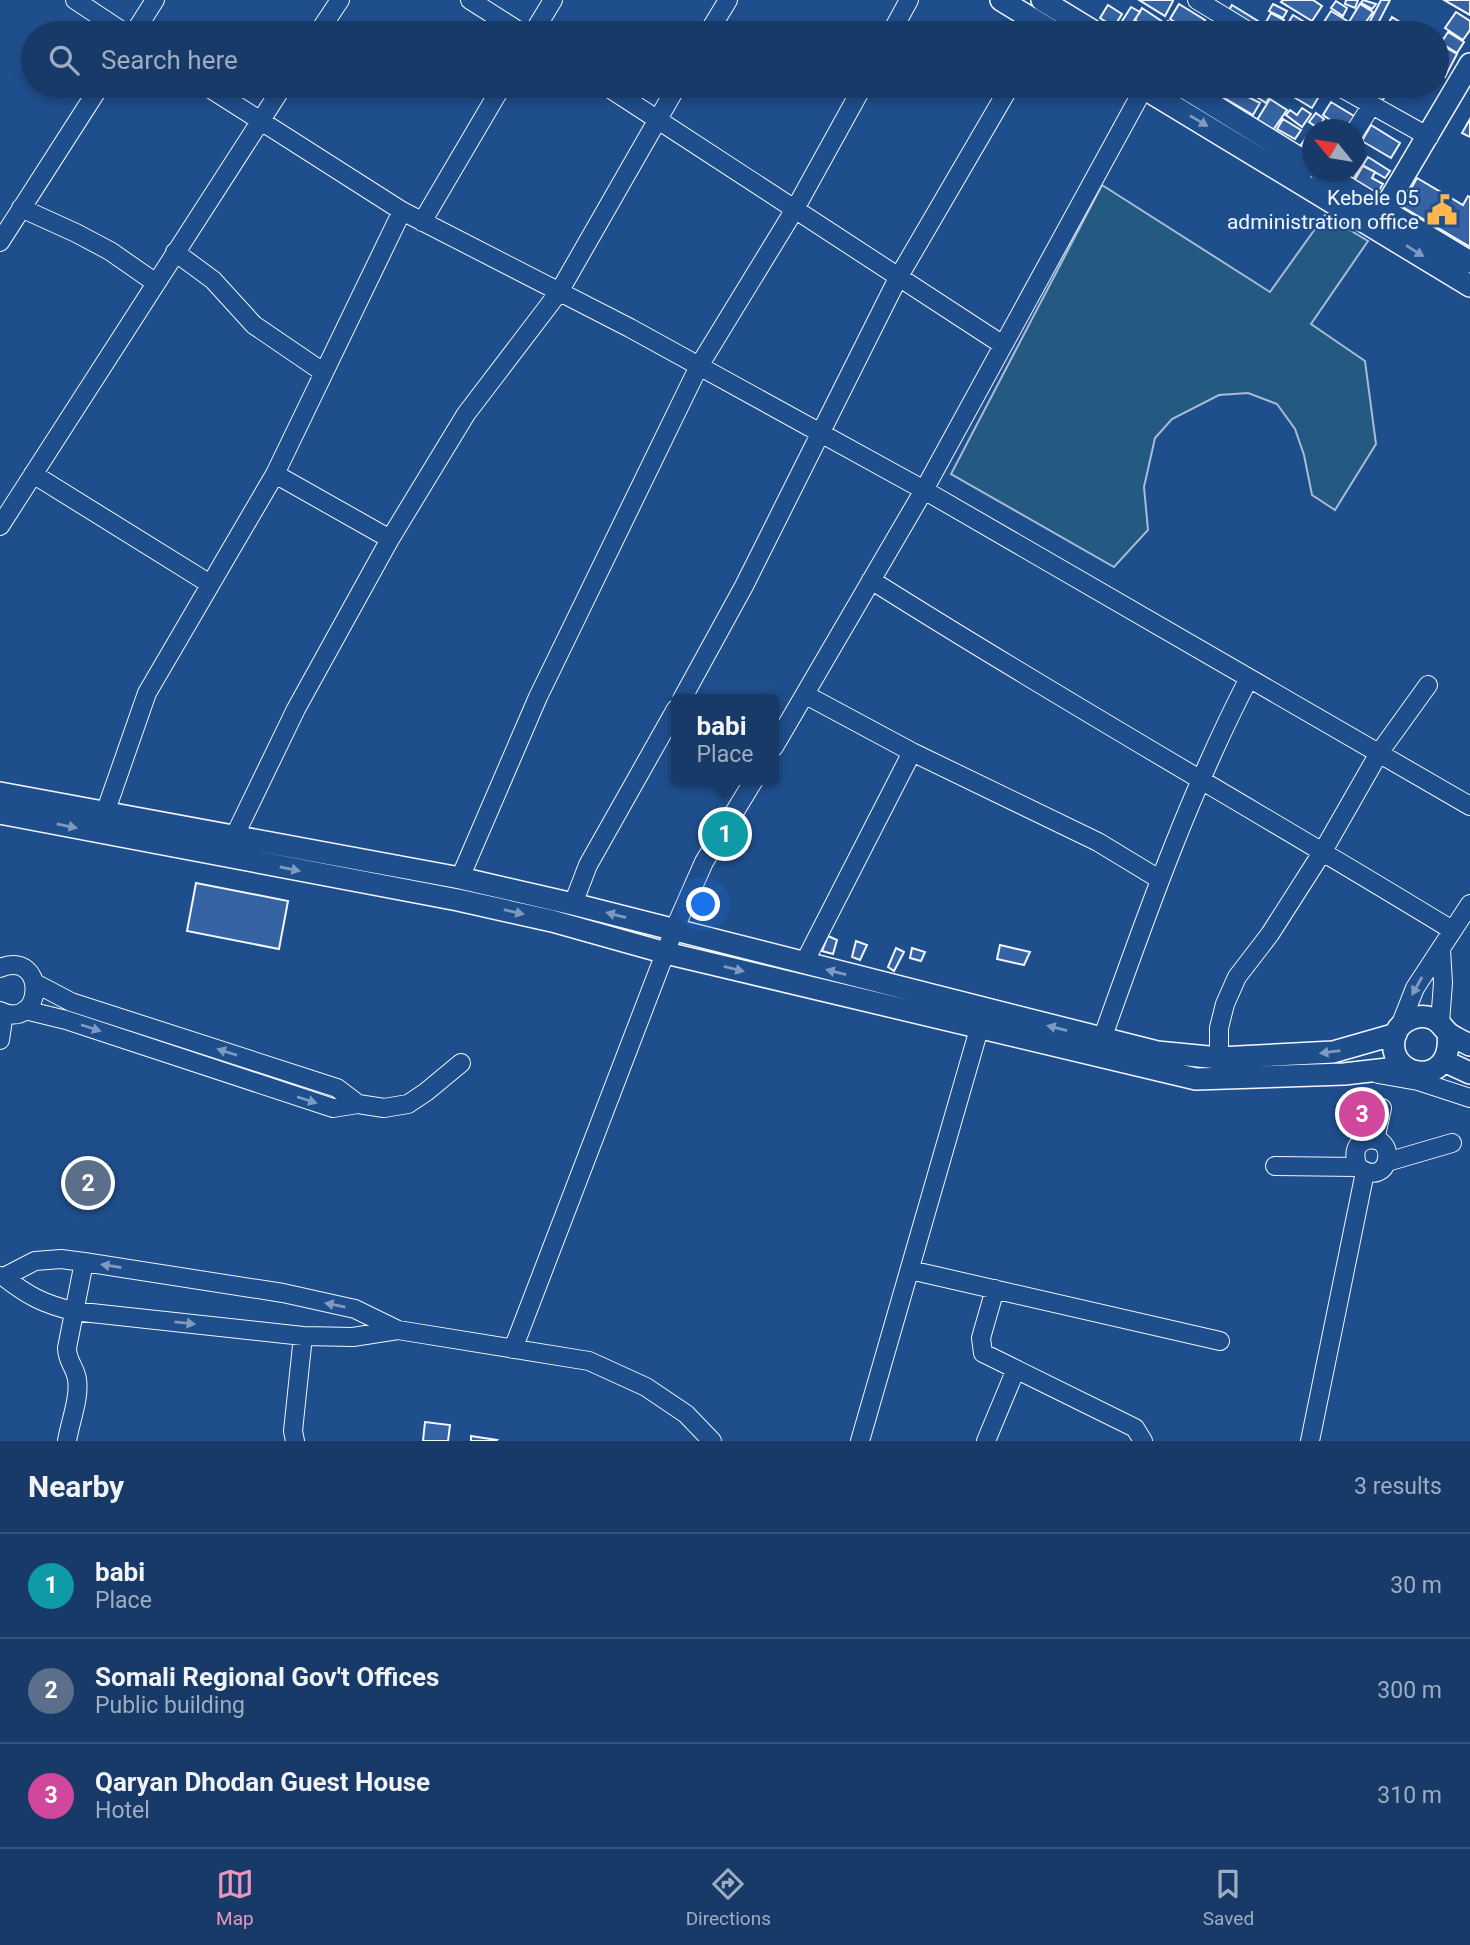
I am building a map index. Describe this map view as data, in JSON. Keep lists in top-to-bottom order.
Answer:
{
  "places": {
    "public building": ["Kebele 05 administration office"]
  },
  "north": "top left",
  "page": {
    "search": "Search here",
    "popup": ["babi", "Place"],
    "pins": ["1", "3", "2"],
    "heading": ["Nearby", "3 results"],
    "list": [
      {
        "mark": "1",
        "name": "babi",
        "note": "Place",
        "value": "30 m"
      },
      {
        "mark": "2",
        "name": "Somali Regional Gov't Offices",
        "note": "Public building",
        "value": "300 m"
      },
      {
        "mark": "3",
        "name": "Qaryan Dhodan Guest House",
        "note": "Hotel",
        "value": "310 m"
      }
    ],
    "nav": ["Map", "Directions", "Saved"]
  }
}
